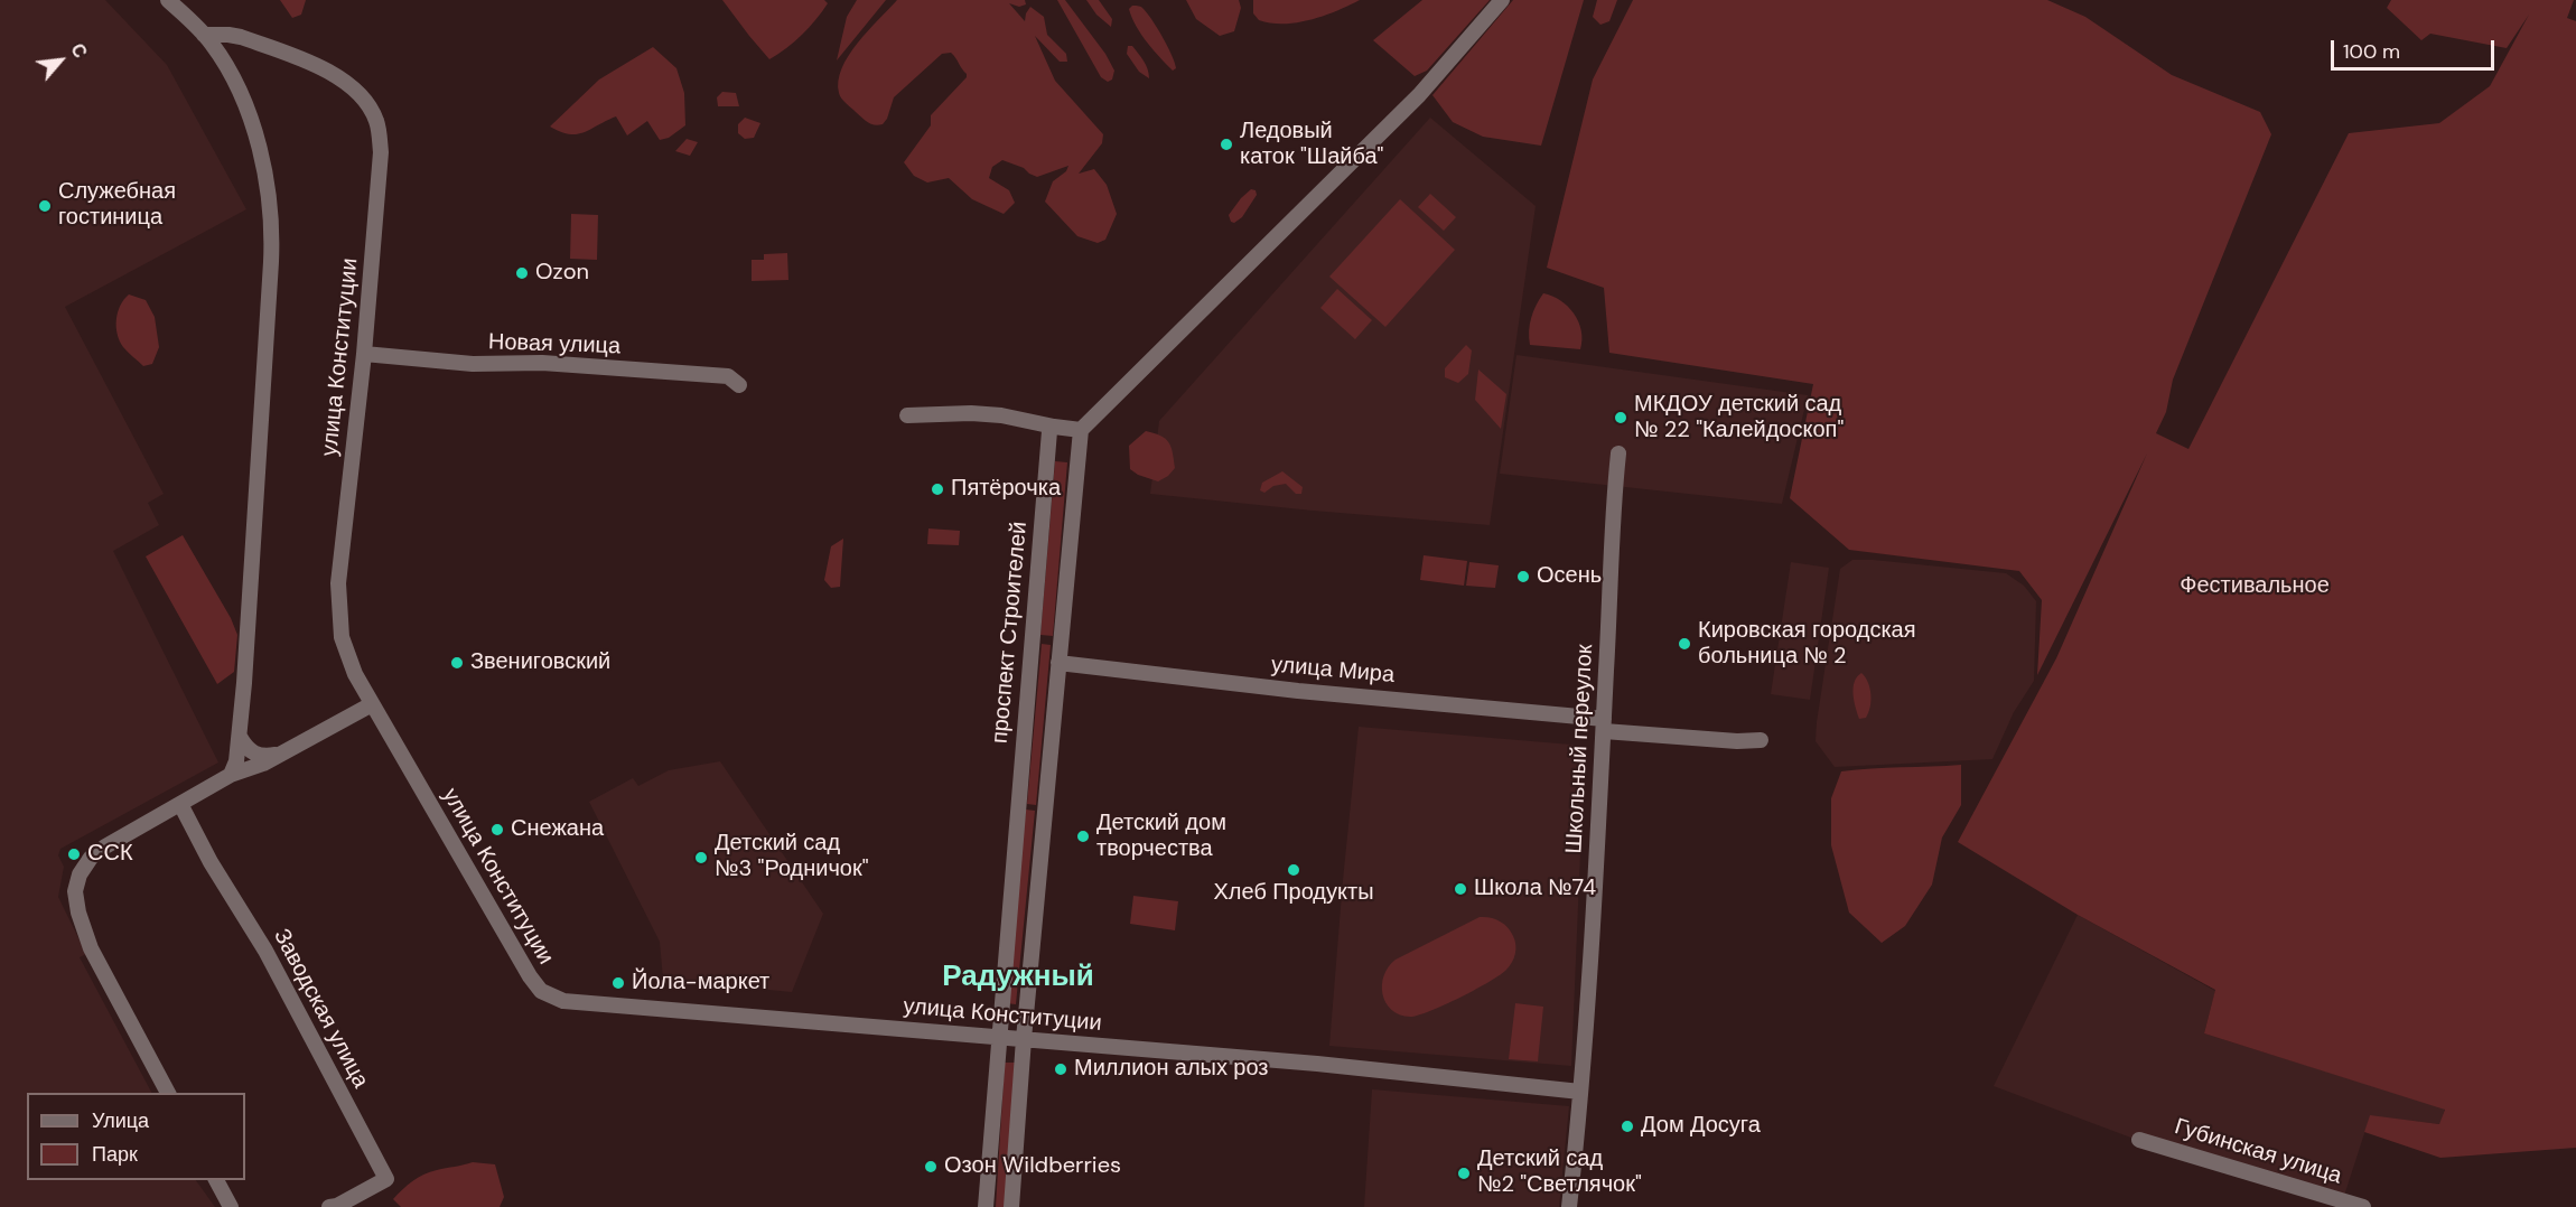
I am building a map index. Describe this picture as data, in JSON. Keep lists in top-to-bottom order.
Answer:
{
  "streets": {
    "street": [
      "Новая улица",
      "улица Конституции",
      "проспект Строителей",
      "улица Мира",
      "Школьный переулок",
      "Заводская улица",
      "Губинская улица"
    ]
  },
  "crossings": [
    ["Новая улица", "улица Конституции"],
    ["улица Конституции", "проспект Строителей"],
    ["улица Конституции", "Школьный переулок"],
    ["улица Мира", "Школьный переулок"]
  ],
  "districts": ["Радужный"],
  "parks": ["Фестивальное"],
  "places": [
    "Ледовый каток \"Шайба\"",
    "Служебная гостиница",
    "Ozon",
    "МКДОУ детский сад № 22 \"Калейдоскоп\"",
    "Пятёрочка",
    "Осень",
    "Кировская городская больница № 2",
    "Звениговский",
    "Снежана",
    "Детский дом творчества",
    "ССК",
    "Детский сад №3 \"Родничок\"",
    "Хлеб Продукты",
    "Школа №74",
    "Йола-маркет",
    "Миллион алых роз",
    "Дом Досуга",
    "Озон Wildberries",
    "Детский сад №2 \"Светлячок\""
  ],
  "legend": ["Улица", "Парк"],
  "scale_bar": "100 m",
  "north": "top right"
}
